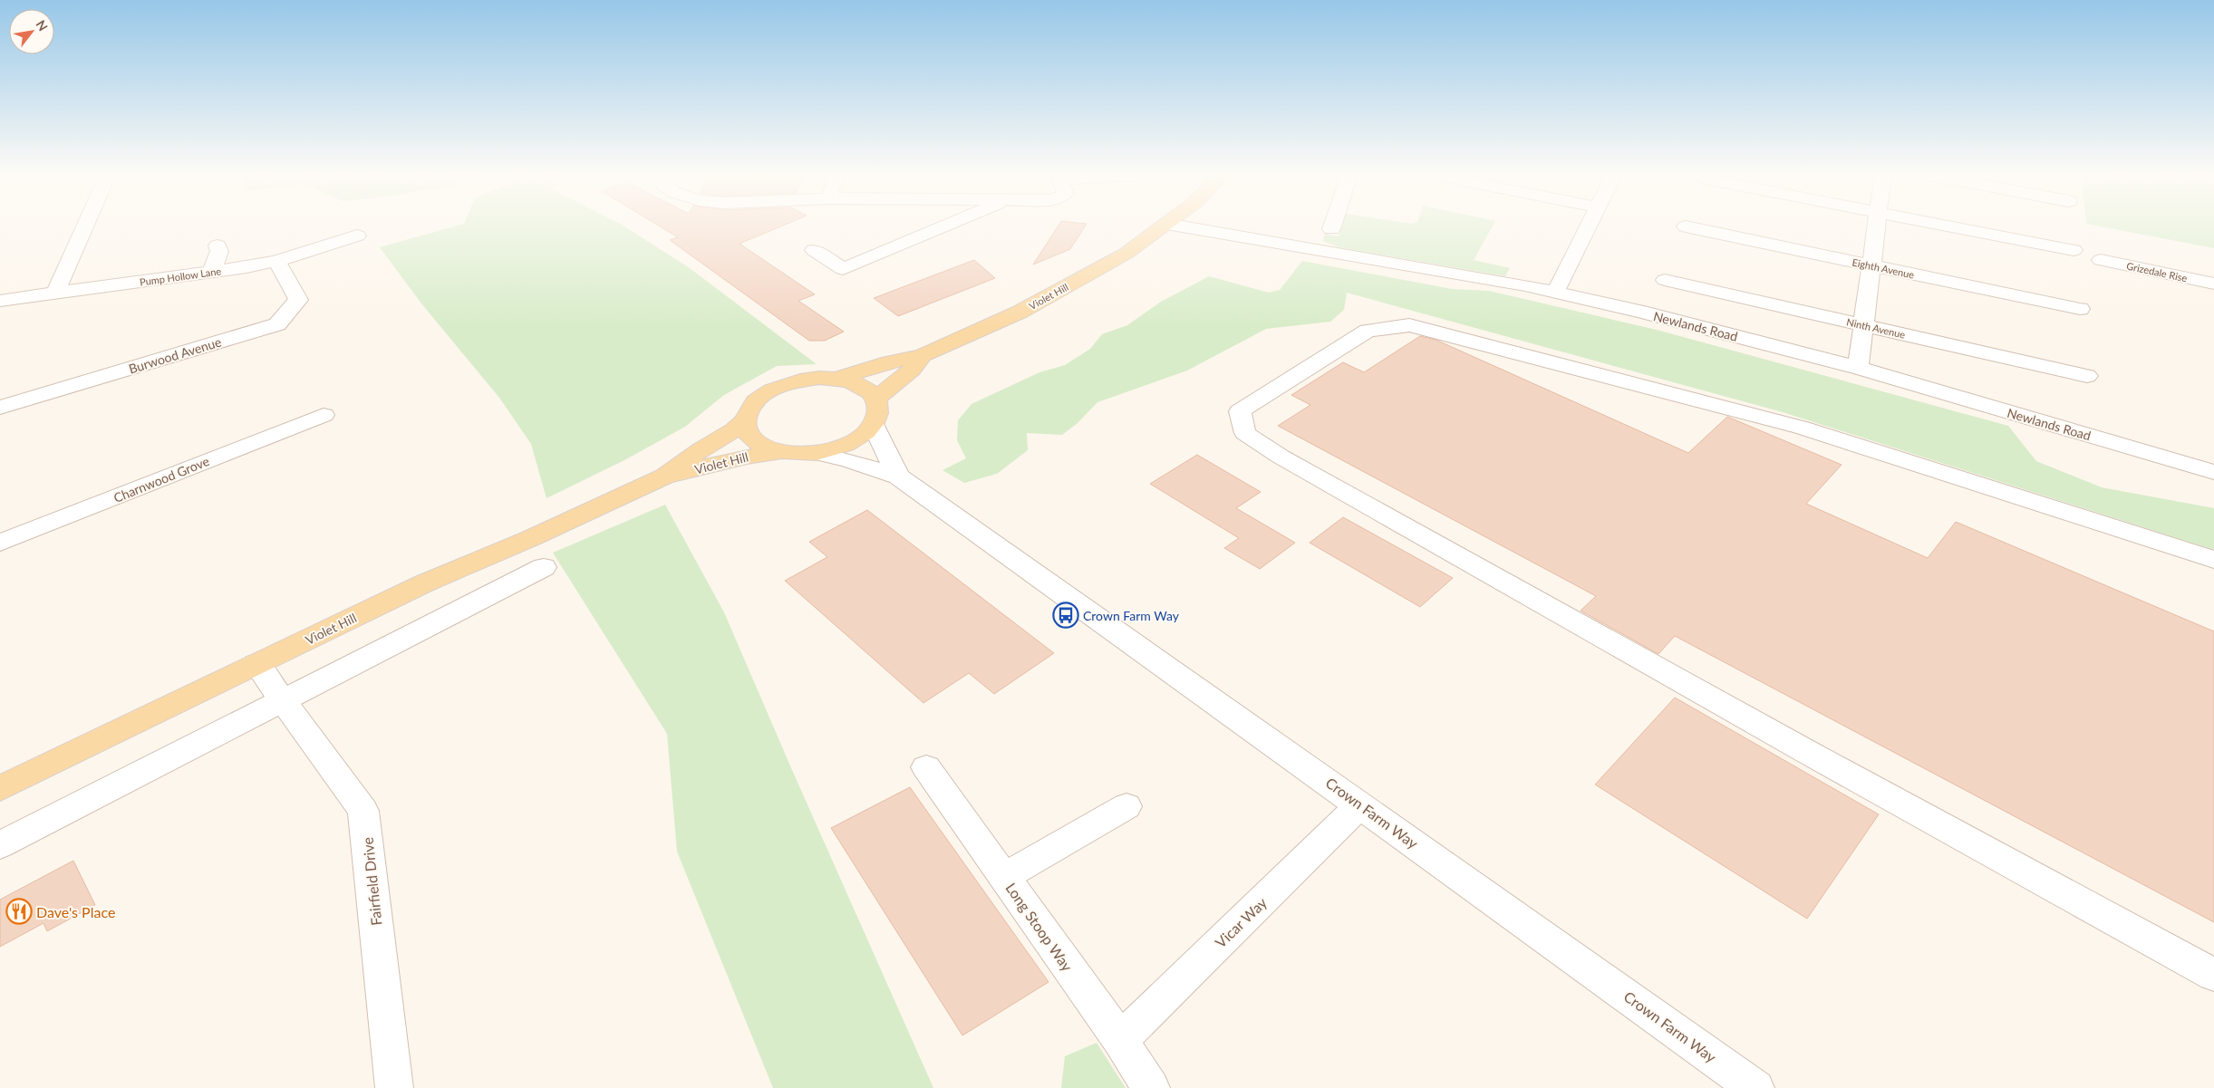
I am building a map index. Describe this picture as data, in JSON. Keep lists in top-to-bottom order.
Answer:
{
  "streets": {
    "main road": ["Violet Hill"],
    "street": [
      "Eighth Avenue",
      "Grizedale Rise",
      "Pump Hollow Lane",
      "Newlands Road",
      "Ninth Avenue",
      "Burwood Avenue",
      "Charnwood Grove",
      "Crown Farm Way",
      "Fairfield Drive",
      "Vicar Way",
      "Long Stoop Way"
    ]
  },
  "crossings": [
    ["Pump Hollow Lane", "Burwood Avenue"],
    ["Violet Hill", "Crown Farm Way"],
    ["Violet Hill", "Fairfield Drive"],
    ["Crown Farm Way", "Vicar Way"],
    ["Vicar Way", "Long Stoop Way"]
  ],
  "places": {
    "bus stop": ["Crown Farm Way"],
    "restaurant": ["Dave's Place"]
  },
  "north": "top right"
}
